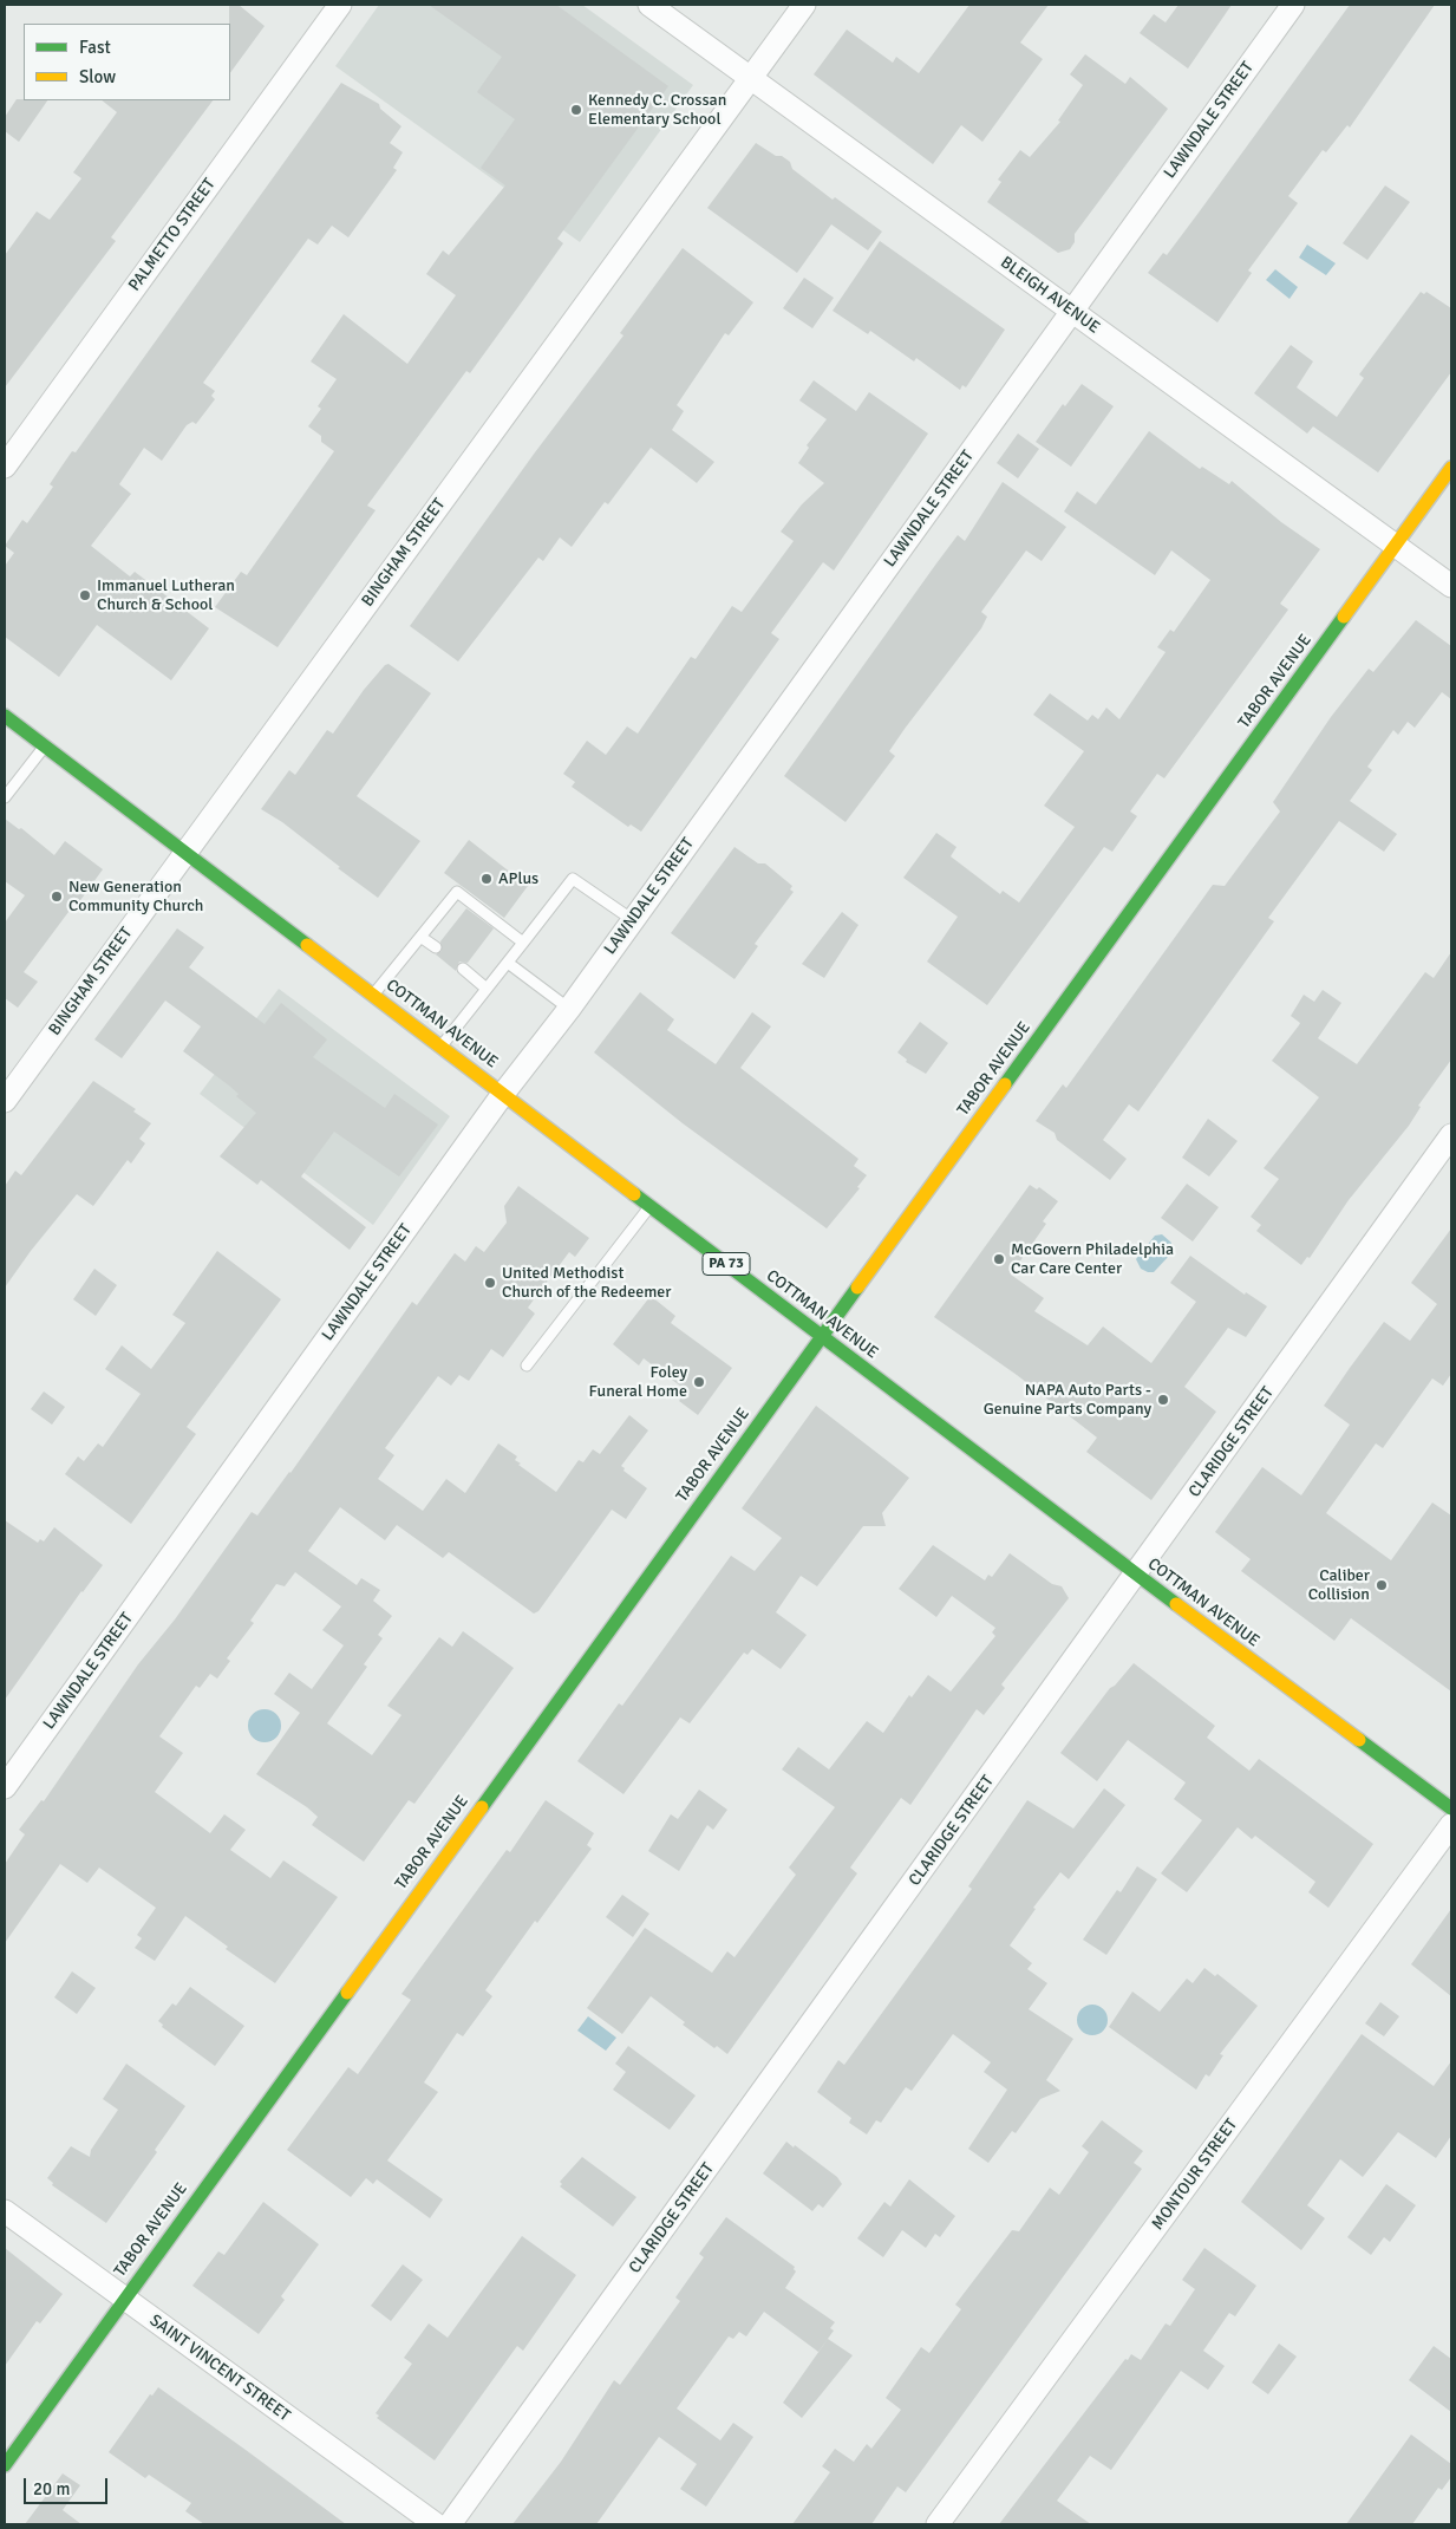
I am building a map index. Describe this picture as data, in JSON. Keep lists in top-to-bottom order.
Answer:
{
  "streets": {
    "street": [
      "LAWNDALE STREET",
      "PALMETTO STREET",
      "BLEIGH AVENUE",
      "BINGHAM STREET",
      "TABOR AVENUE",
      "COTTMAN AVENUE",
      "PA 73",
      "CLARIDGE STREET",
      "MONTOUR STREET",
      "SAINT VINCENT STREET"
    ]
  },
  "crossings": [
    ["LAWNDALE STREET", "BLEIGH AVENUE"],
    ["LAWNDALE STREET", "COTTMAN AVENUE"],
    ["BLEIGH AVENUE", "BINGHAM STREET"],
    ["BLEIGH AVENUE", "TABOR AVENUE"],
    ["BINGHAM STREET", "COTTMAN AVENUE"],
    ["TABOR AVENUE", "COTTMAN AVENUE"],
    ["TABOR AVENUE", "SAINT VINCENT STREET"],
    ["COTTMAN AVENUE", "CLARIDGE STREET"]
  ],
  "places": [
    "Kennedy C. Crossan Elementary School",
    "Immanuel Lutheran Church & School",
    "APlus",
    "New Generation Community Church",
    "McGovern Philadelphia Car Care Center",
    "United Methodist Church of the Redeemer",
    "Foley Funeral Home",
    "NAPA Auto Parts - Genuine Parts Company",
    "Caliber Collision"
  ],
  "legend": ["Fast", "Slow"],
  "scale_bar": "20 m"
}
